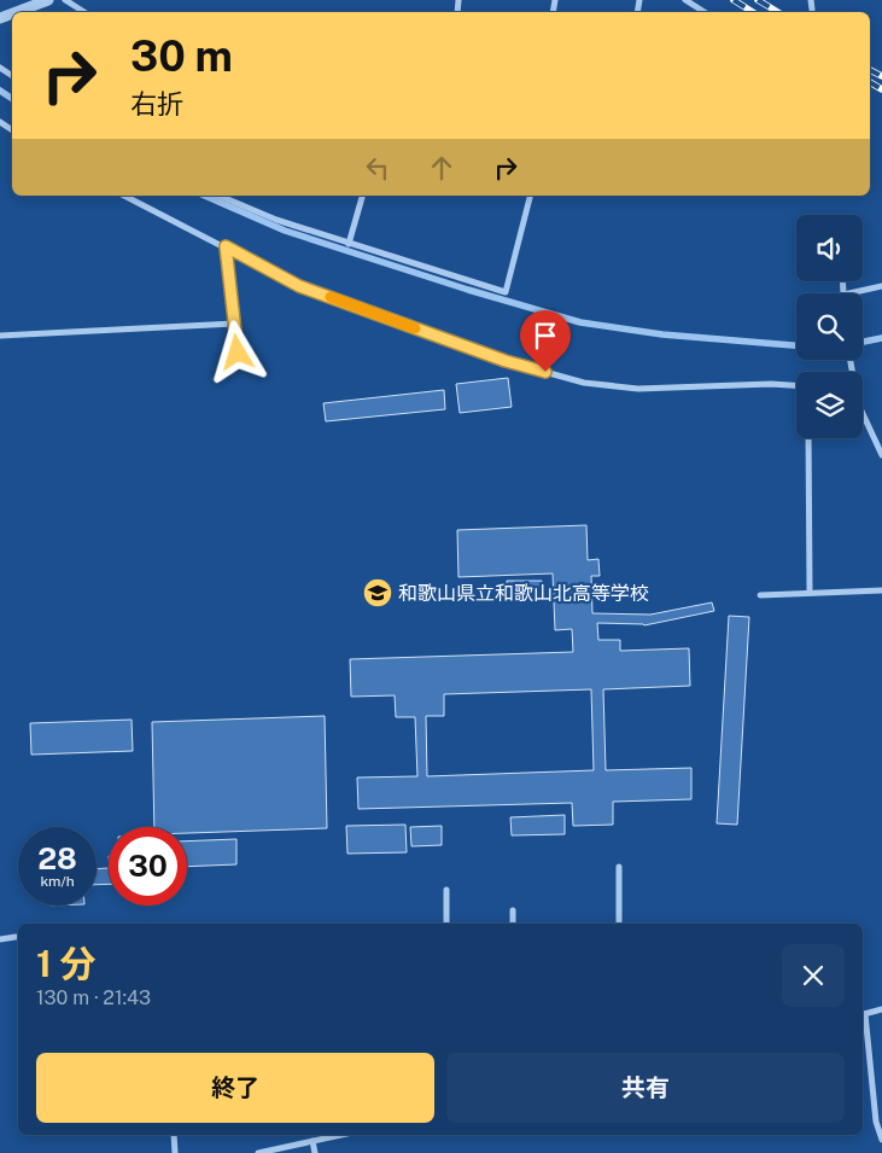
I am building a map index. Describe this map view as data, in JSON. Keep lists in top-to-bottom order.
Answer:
{
  "places": {
    "school or university": ["和歌山県立和歌山北高等学校"]
  },
  "page": {
    "turn": ["30 m", "右折"],
    "speed": "28 km/h",
    "limit": "30",
    "heading": ["1 分", "130 m · 21:43"],
    "buttons": ["終了", "共有"]
  }
}
